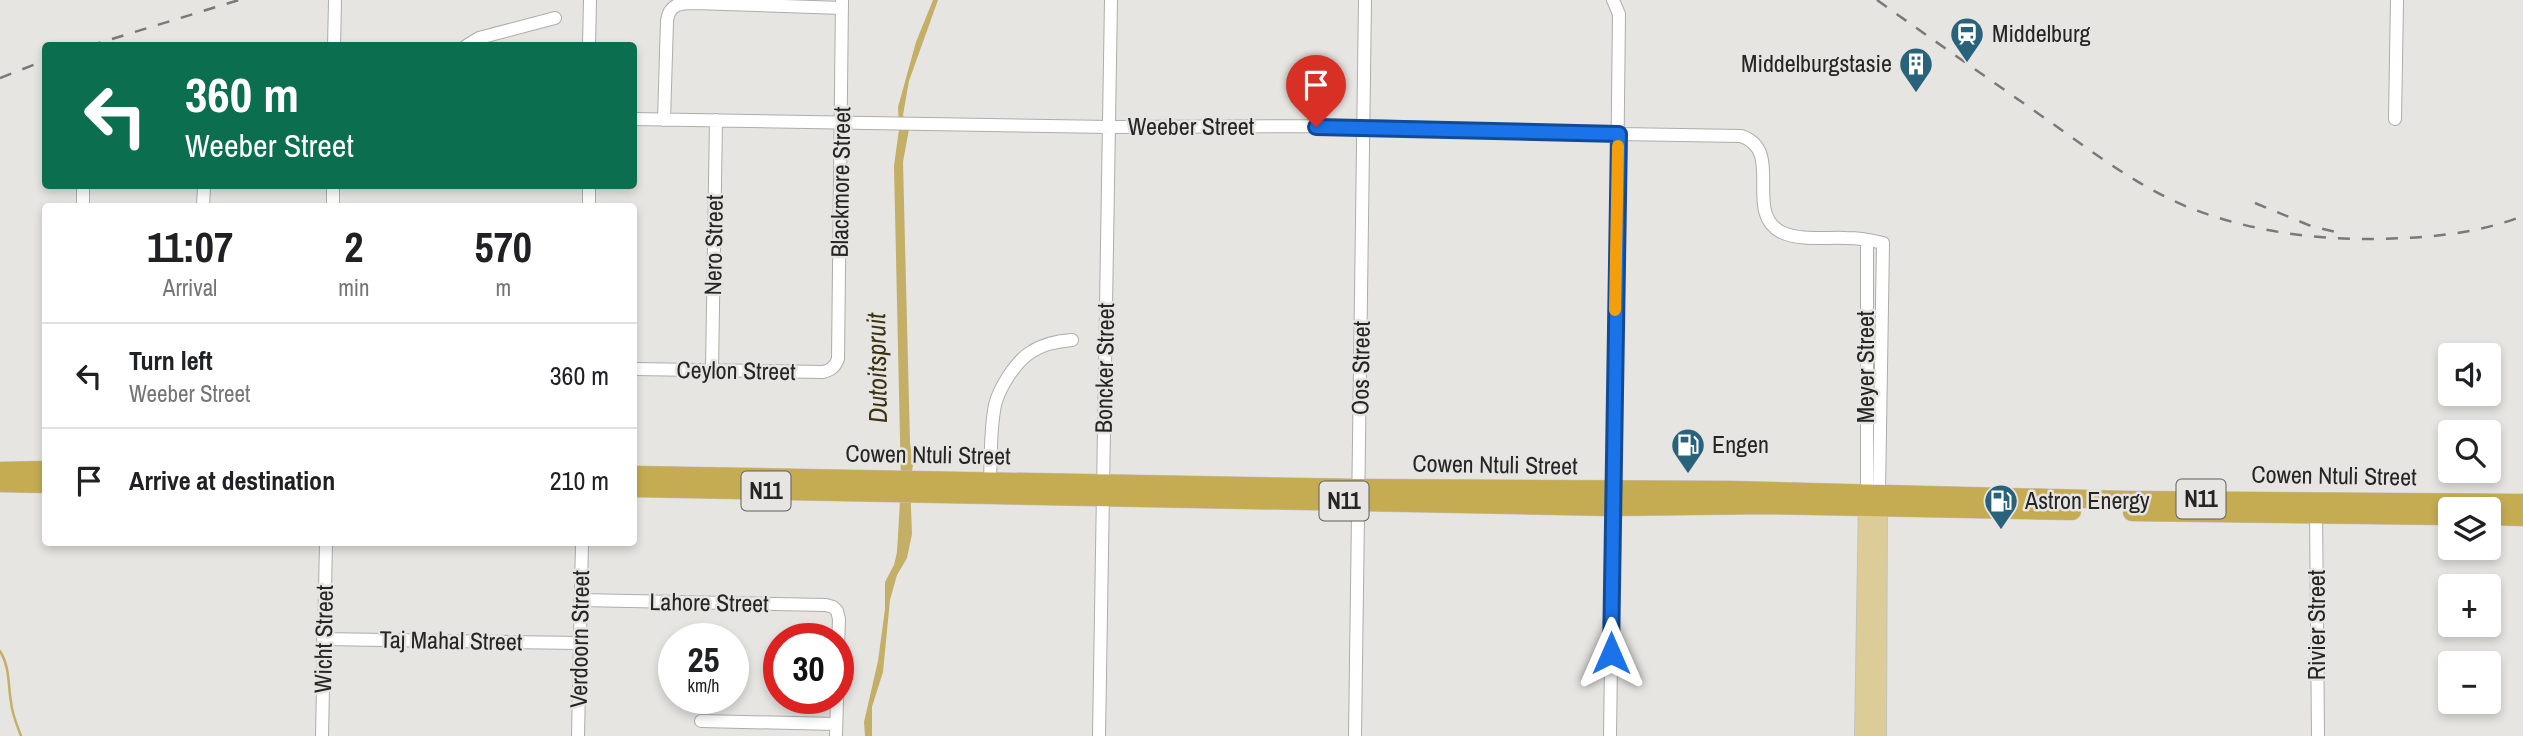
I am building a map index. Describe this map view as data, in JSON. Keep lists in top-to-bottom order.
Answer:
{
  "streets": {
    "highway": ["Cowen Ntuli Street", "N11"],
    "main road": ["Meyer Street"],
    "street": [
      "Weeber Street",
      "Blackmore Street",
      "Nero Street",
      "Boncker Street",
      "Oos Street",
      "Ceylon Street",
      "Lahore Street",
      "Rivier Street",
      "Wicht Street",
      "Verdoorn Street",
      "Taj Mahal Street"
    ]
  },
  "crossings": [
    ["Weeber Street", "Blackmore Street"],
    ["Weeber Street", "Nero Street"],
    ["Weeber Street", "Meyer Street"],
    ["Weeber Street", "Boncker Street"],
    ["Weeber Street", "Oos Street"],
    ["Blackmore Street", "Ceylon Street"],
    ["Nero Street", "Ceylon Street"],
    ["Meyer Street", "Cowen Ntuli Street"],
    ["Boncker Street", "Cowen Ntuli Street"],
    ["Oos Street", "Cowen Ntuli Street"],
    ["Cowen Ntuli Street", "Rivier Street"],
    ["Lahore Street", "Verdoorn Street"],
    ["Wicht Street", "Taj Mahal Street"],
    ["Verdoorn Street", "Taj Mahal Street"]
  ],
  "water": ["Dutoitspruit"],
  "places": {
    "station": ["Middelburg"],
    "building": ["Middelburgstasie"],
    "fuel station": ["Engen", "Astron Energy"]
  },
  "page": {
    "turn": ["360 m", "Weeber Street"],
    "eta": [
      "11:07",
      "Arrival",
      "2",
      "min",
      "570",
      "m"
    ],
    "list": [
      {
        "name": "Turn left",
        "note": "Weeber Street",
        "value": "360 m"
      },
      {
        "name": "Arrive at destination",
        "value": "210 m"
      }
    ],
    "map_buttons": ["+", "−"],
    "speed": "25 km/h",
    "limit": "30"
  }
}
